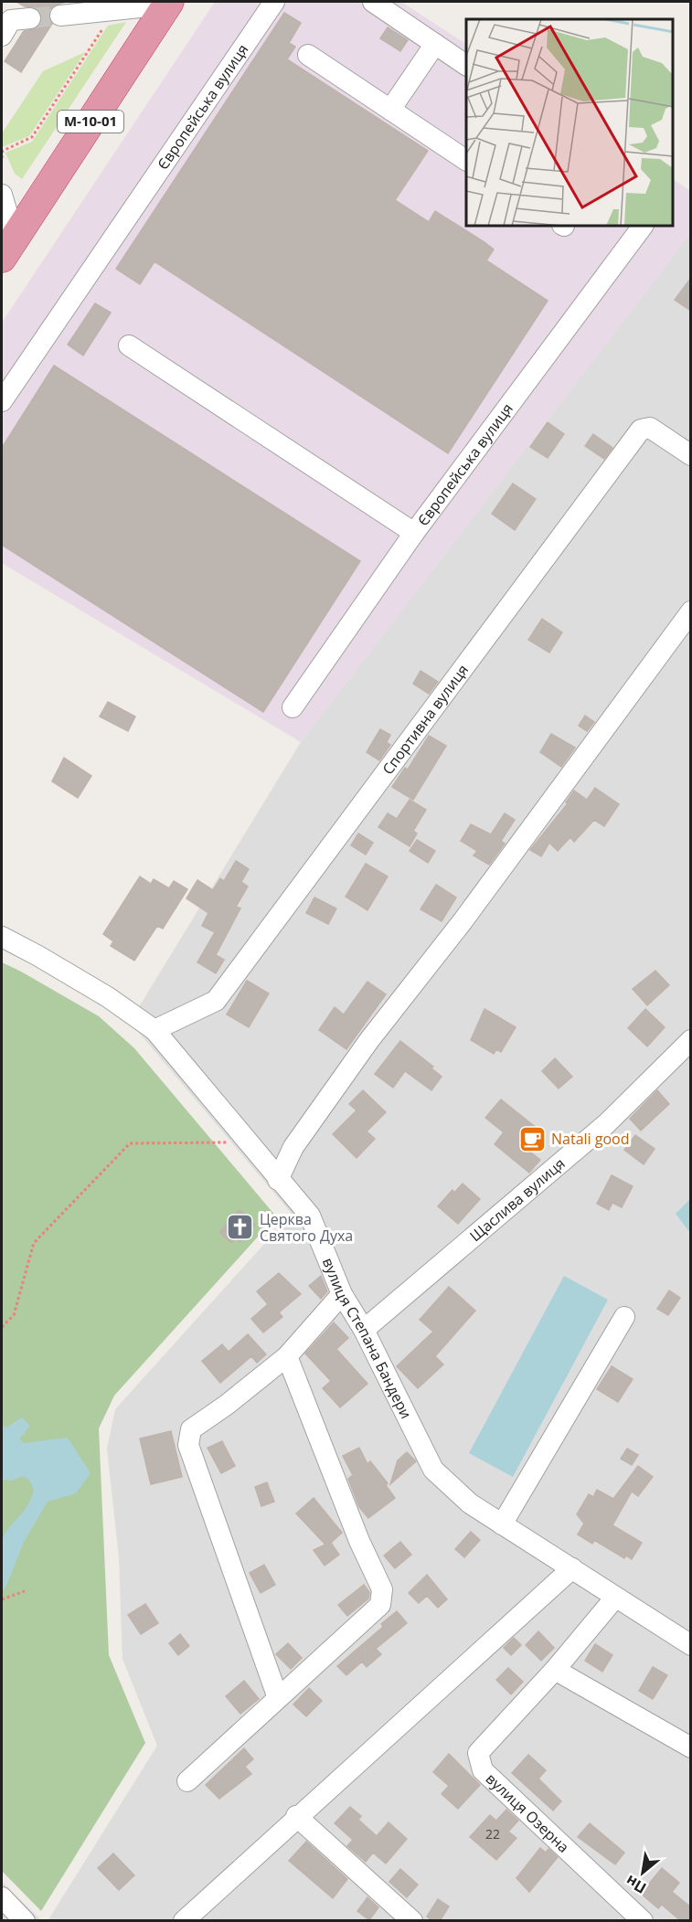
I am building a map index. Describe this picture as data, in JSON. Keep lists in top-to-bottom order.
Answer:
{
  "streets": {
    "highway": ["М-10-01"],
    "street": [
      "Європейська вулиця",
      "Спортивна вулиця",
      "Щаслива вулиця",
      "вулиця Степана Бандери",
      "вулиця Озерна"
    ]
  },
  "crossings": [
    ["Спортивна вулиця", "вулиця Степана Бандери"],
    ["Щаслива вулиця", "вулиця Степана Бандери"],
    ["вулиця Степана Бандери", "вулиця Озерна"]
  ],
  "places": {
    "cafe": ["Natali good"],
    "church": ["Церква Святого Духа"]
  },
  "house_numbers": ["22"],
  "north": "bottom left"
}
